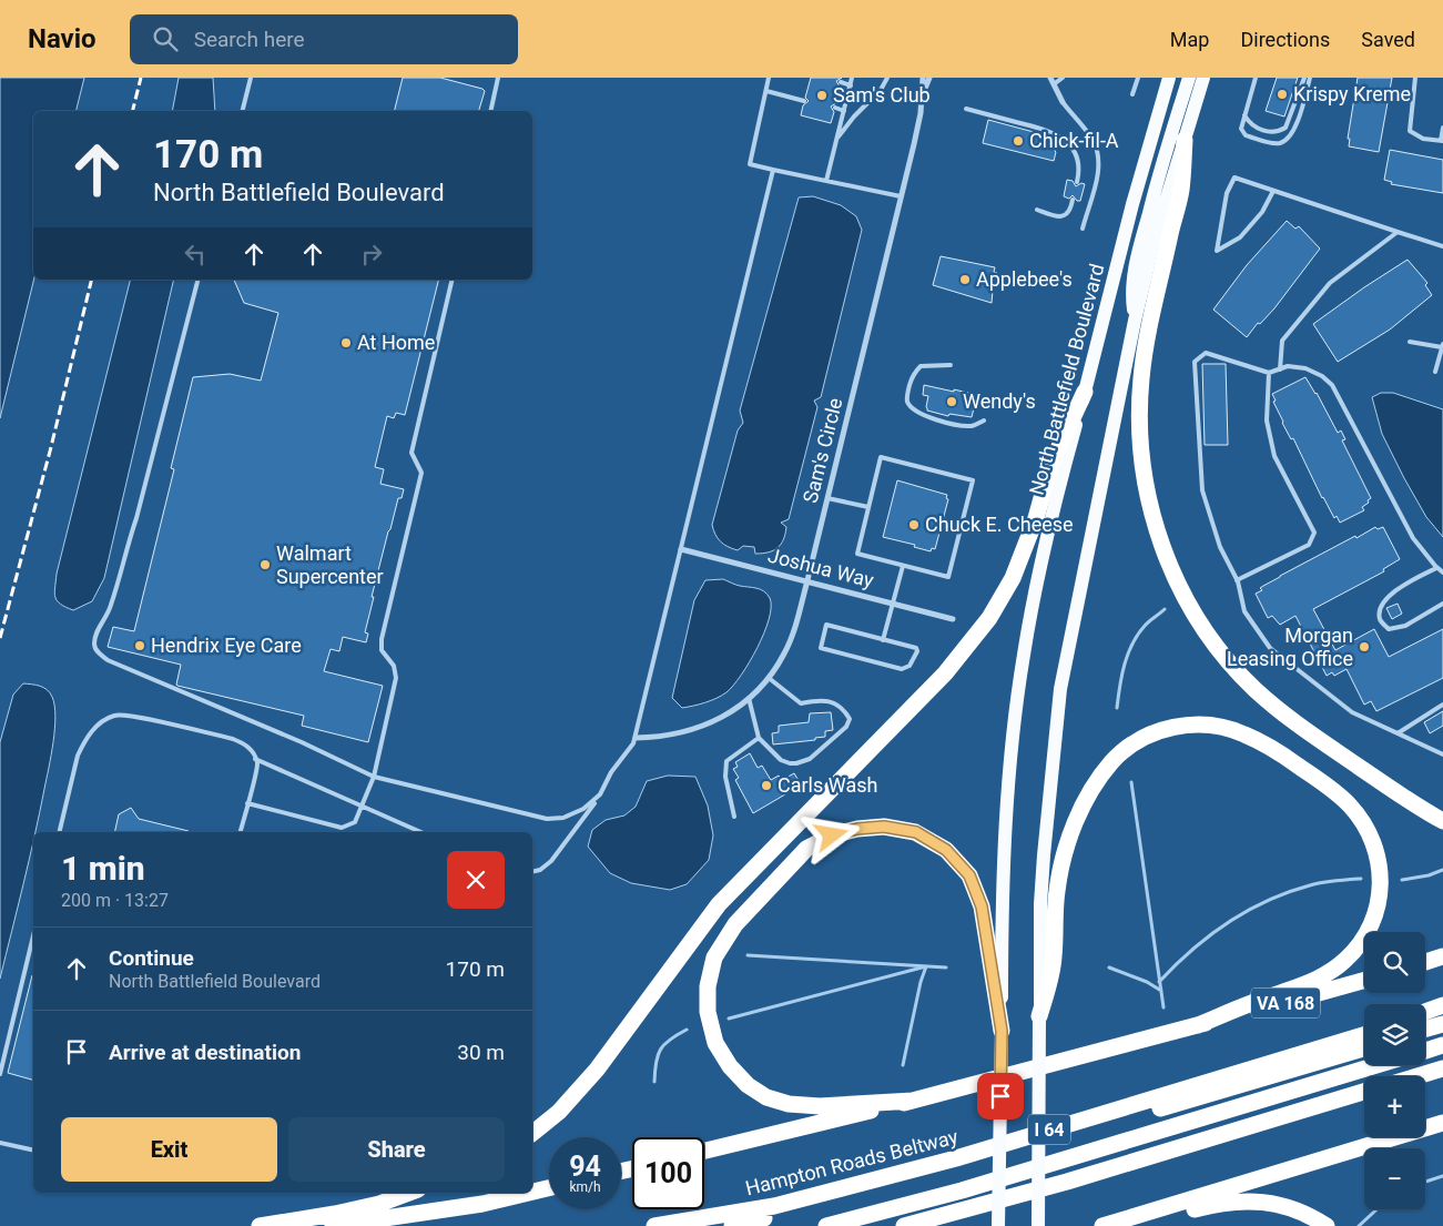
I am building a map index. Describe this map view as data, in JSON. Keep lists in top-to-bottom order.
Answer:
{
  "streets": {
    "highway": ["VA 168", "I 64", "Hampton Roads Beltway"],
    "main road": ["North Battlefield Boulevard"],
    "street": ["Sam's Circle", "Joshua Way"]
  },
  "crossings": [
    ["Sam's Circle", "Joshua Way"]
  ],
  "places": [
    "Krispy Kreme",
    "Sam's Club",
    "Chick-fil-A",
    "Applebee's",
    "At Home",
    "Wendy's",
    "Chuck E. Cheese",
    "Walmart Supercenter",
    "Hendrix Eye Care",
    "Morgan Leasing Office",
    "Carls Wash"
  ],
  "page": {
    "header": "Navio",
    "search": "Search here",
    "nav": ["Map", "Directions", "Saved"],
    "turn": ["170 m", "North Battlefield Boulevard"],
    "heading": ["1 min", "200 m · 13:27"],
    "list": [
      {
        "name": "Continue",
        "note": "North Battlefield Boulevard",
        "value": "170 m"
      },
      {
        "name": "Arrive at destination",
        "value": "30 m"
      }
    ],
    "map_buttons": ["+", "−"],
    "buttons": ["Exit", "Share"],
    "speed": "94 km/h",
    "limit": "100"
  }
}
